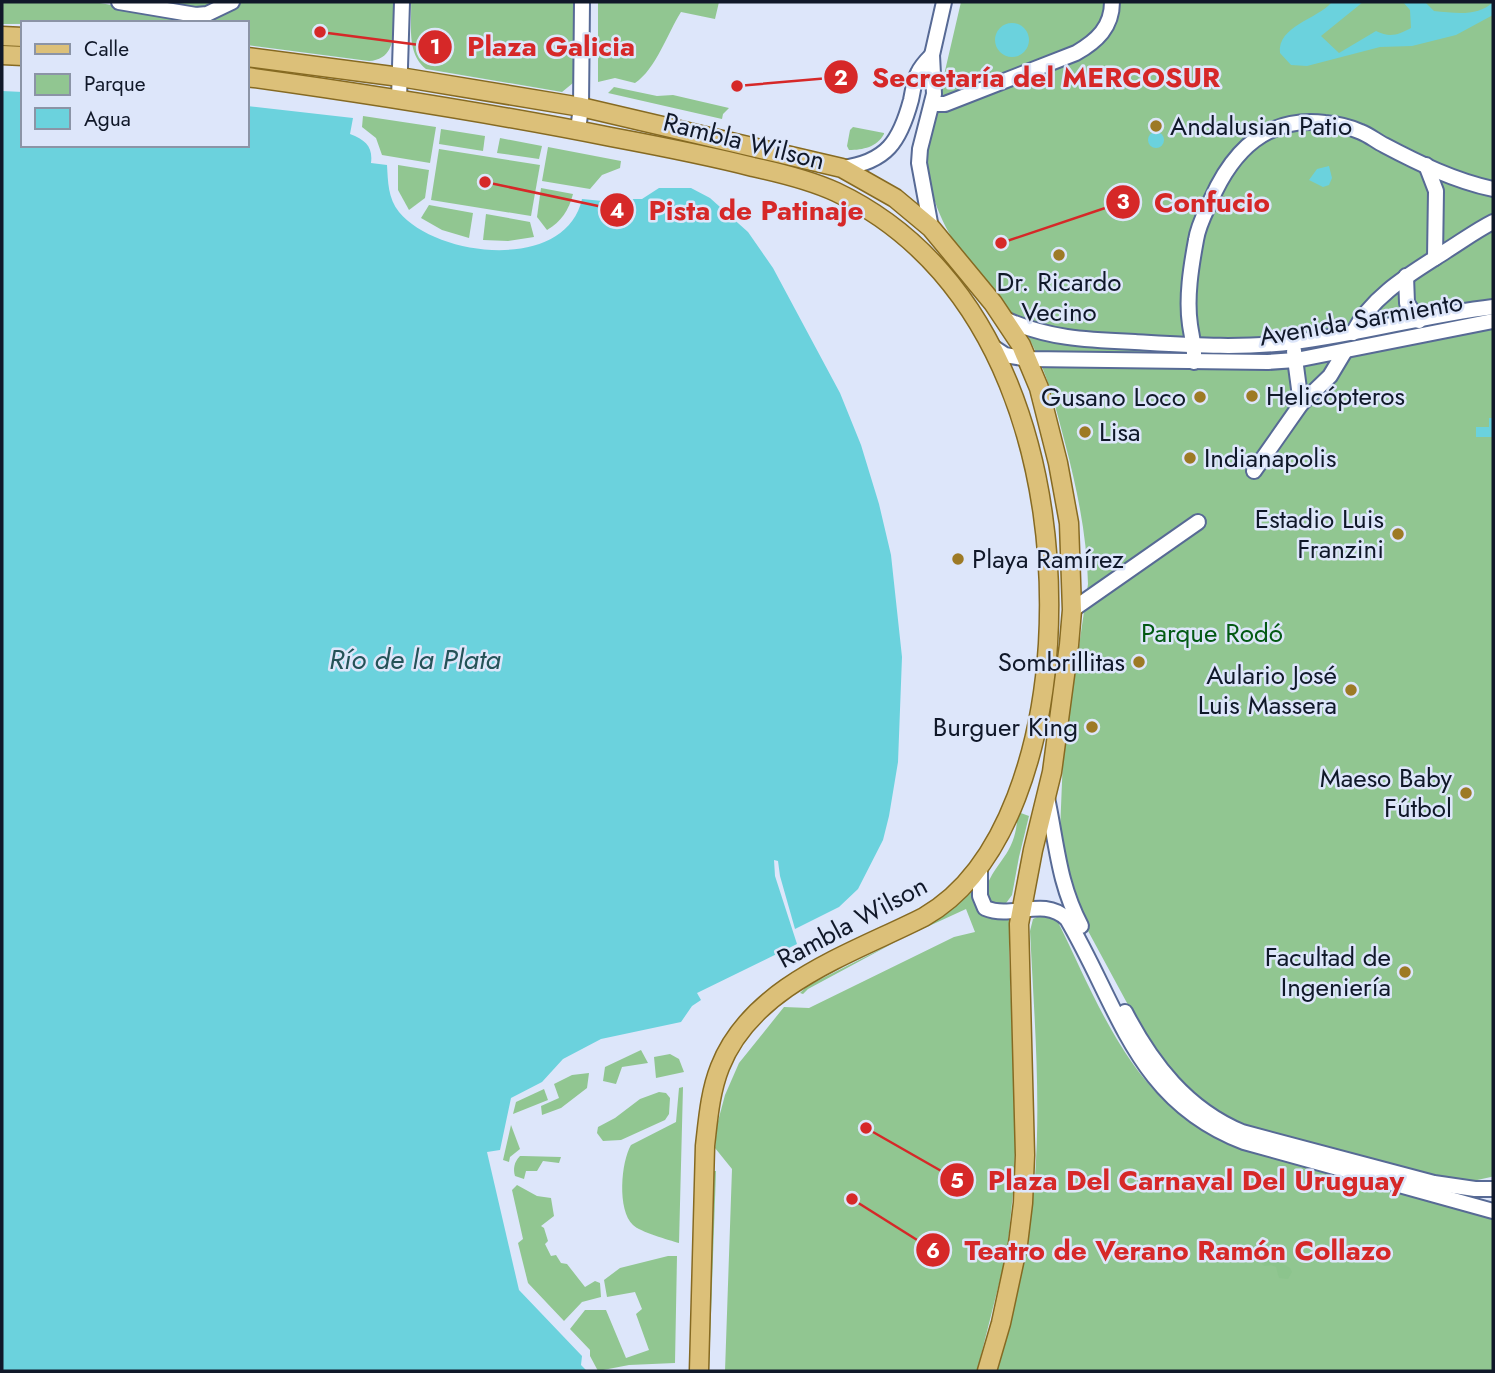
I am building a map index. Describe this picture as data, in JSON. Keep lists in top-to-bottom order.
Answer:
{
  "streets": {
    "main road": ["Rambla Wilson"],
    "street": ["Avenida Sarmiento"]
  },
  "crossings": [
    ["Rambla Wilson", "Avenida Sarmiento"]
  ],
  "water": ["Río de la Plata"],
  "parks": ["Parque Rodó"],
  "places": [
    "Plaza Galicia",
    "Secretaría del MERCOSUR",
    "Andalusian Patio",
    "Pista de Patinaje",
    "Confucio",
    "Dr. Ricardo Vecino",
    "Helicópteros",
    "Gusano Loco",
    "Lisa",
    "Indianapolis",
    "Estadio Luis Franzini",
    "Playa Ramírez",
    "Sombrillitas",
    "Aulario José Luis Massera",
    "Burguer King",
    "Maeso Baby Fútbol",
    "Facultad de Ingeniería",
    "Plaza Del Carnaval Del Uruguay",
    "Teatro de Verano Ramón Collazo"
  ],
  "legend": ["Calle", "Parque", "Agua"]
}
